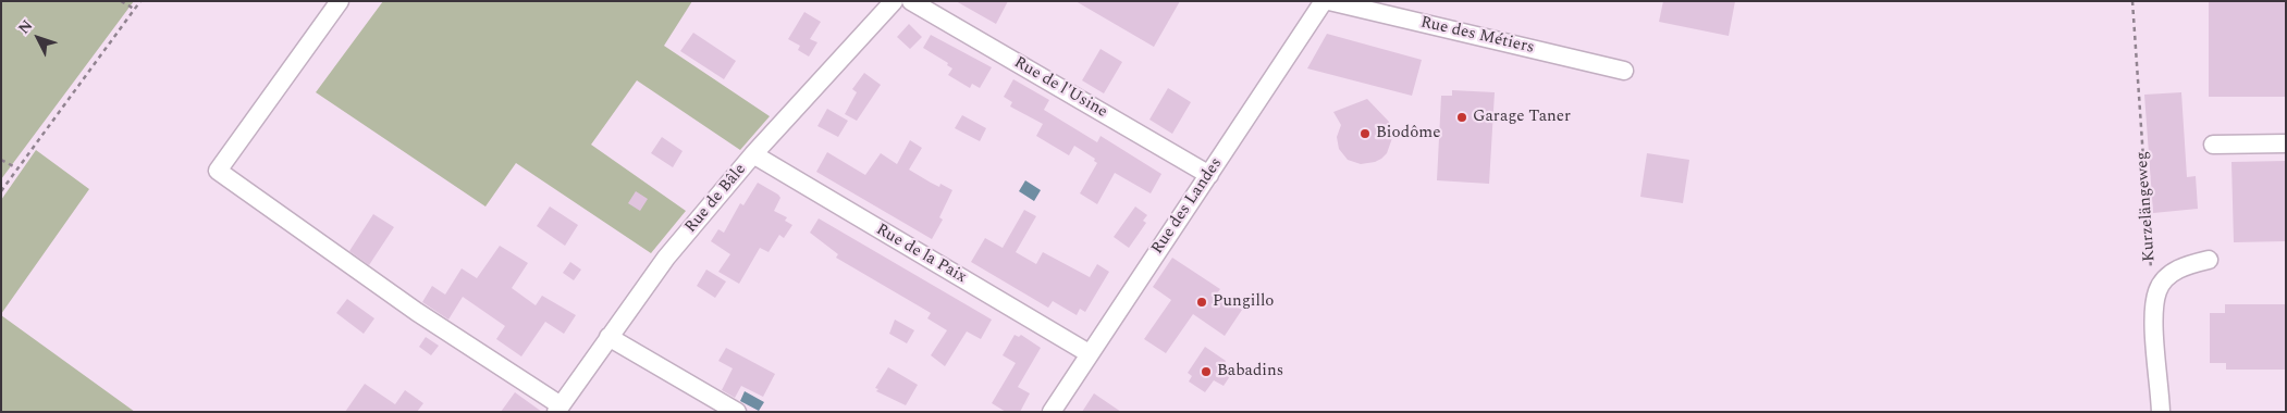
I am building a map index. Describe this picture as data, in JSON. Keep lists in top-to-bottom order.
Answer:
{
  "streets": {
    "street": [
      "Rue des Métiers",
      "Rue de l'Usine",
      "Rue de Bâle",
      "Rue des Landes",
      "Rue de la Paix"
    ],
    "path": ["Kurzelängeweg"]
  },
  "crossings": [
    ["Rue de l'Usine", "Rue des Landes"],
    ["Rue de Bâle", "Rue de la Paix"],
    ["Rue des Landes", "Rue de la Paix"]
  ],
  "places": [
    "Garage Taner",
    "Biodôme",
    "Pungillo",
    "Babadins"
  ],
  "north": "top left"
}
